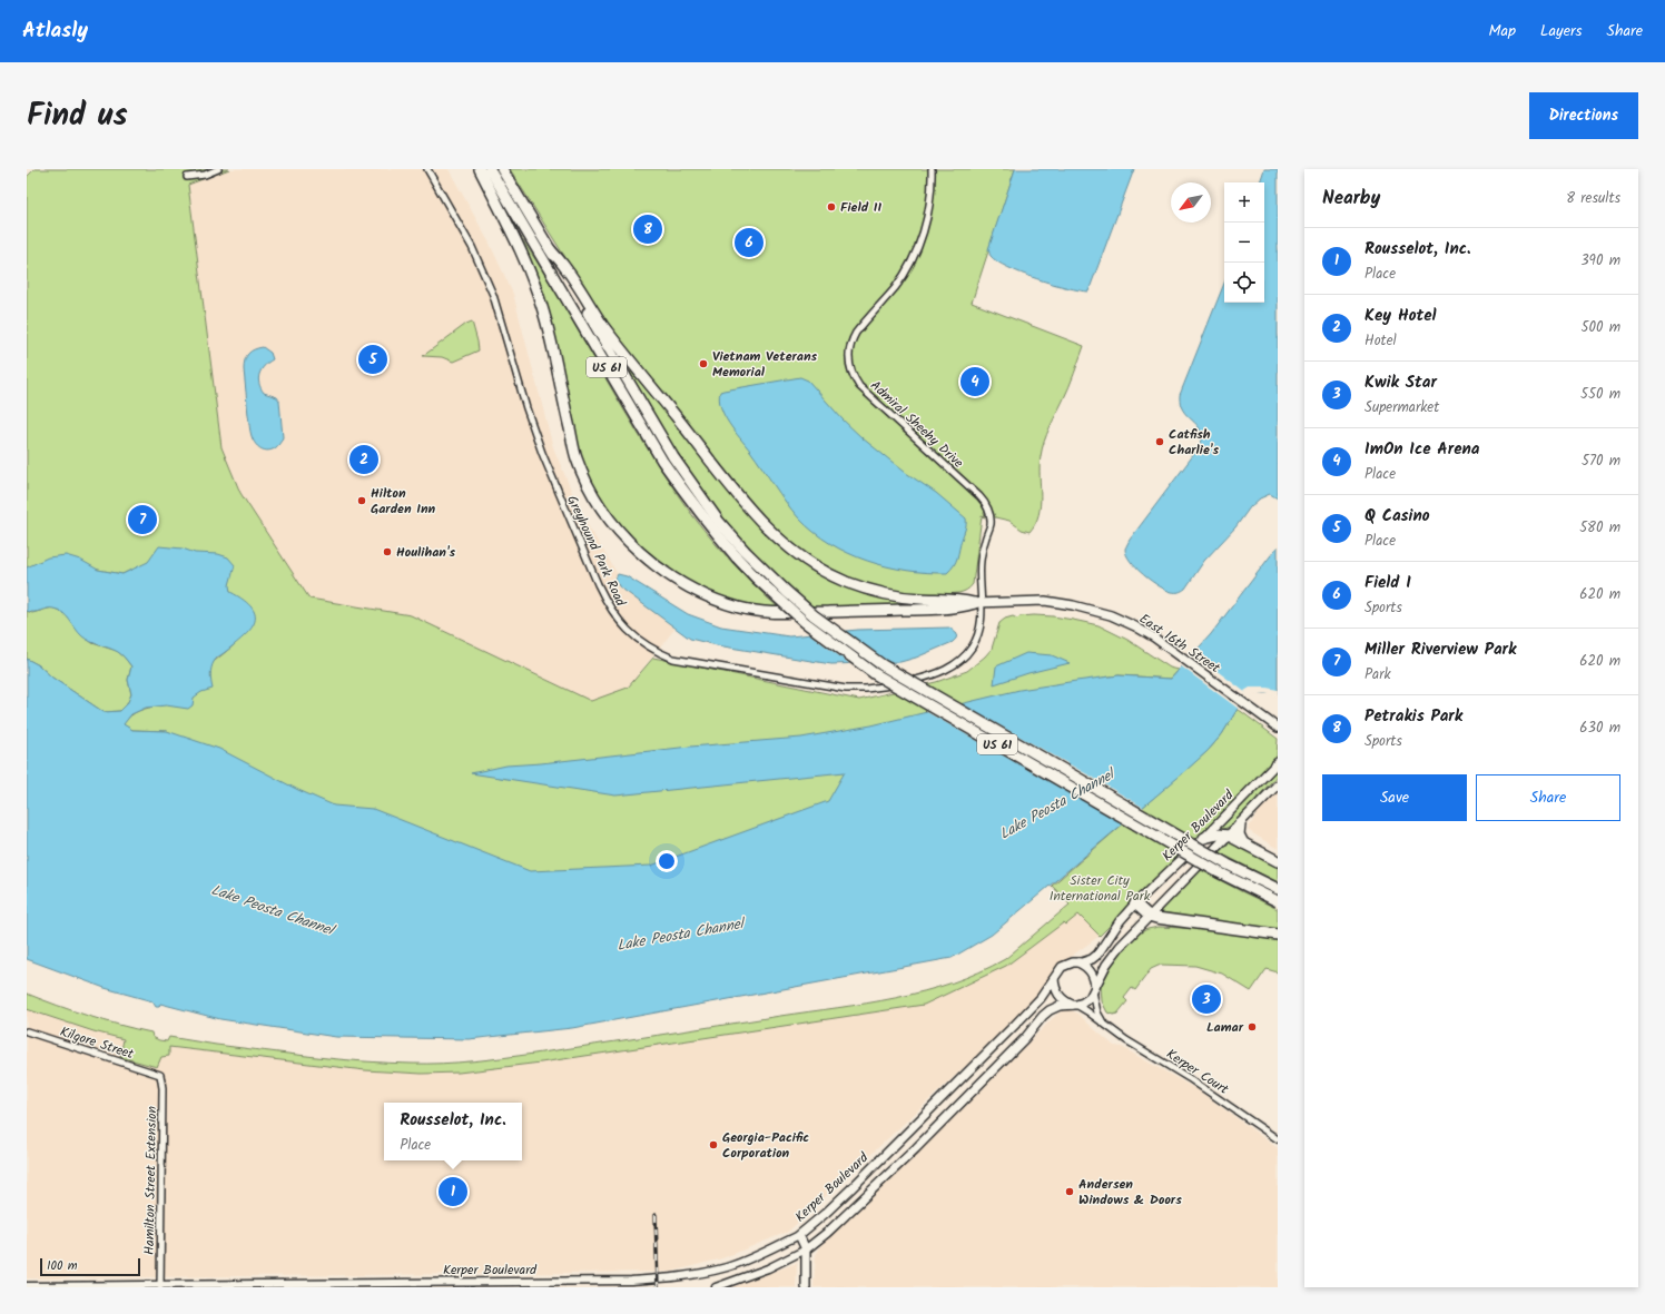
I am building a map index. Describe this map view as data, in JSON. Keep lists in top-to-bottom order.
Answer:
{
  "streets": {
    "highway": ["US 61"],
    "main road": ["East 16th Street", "Kerper Boulevard"],
    "street": [
      "Admiral Sheehy Drive",
      "Greyhound Park Road",
      "Kilgore Street",
      "Kerper Court",
      "Hamilton Street Extension"
    ]
  },
  "crossings": [
    ["Admiral Sheehy Drive", "Greyhound Park Road"],
    ["Admiral Sheehy Drive", "East 16th Street"],
    ["Greyhound Park Road", "East 16th Street"],
    ["Kerper Boulevard", "Kerper Court"],
    ["Kerper Boulevard", "Hamilton Street Extension"],
    ["Kilgore Street", "Hamilton Street Extension"]
  ],
  "water": ["Lake Peosta Channel"],
  "parks": ["Sister City International Park"],
  "places": [
    "Field II",
    "Vietnam Veterans Memorial",
    "Catfish Charlie's",
    "Hilton Garden Inn",
    "Houlihan's",
    "Lamar",
    "Georgia-Pacific Corporation",
    "Andersen Windows & Doors"
  ],
  "scale_bar": "100 m",
  "north": "bottom left",
  "page": {
    "header": "Atlasly",
    "nav": ["Map", "Layers", "Share"],
    "title": "Find us",
    "buttons": [
      "Directions",
      ["Save", "Share"]
    ],
    "heading": ["Nearby", "8 results"],
    "map_buttons": ["+", "−"],
    "pins": [
      "8",
      "6",
      "5",
      "4",
      "2",
      "7",
      "3",
      "1"
    ],
    "list": [
      {
        "mark": "1",
        "name": "Rousselot, Inc.",
        "note": "Place",
        "value": "390 m"
      },
      {
        "mark": "2",
        "name": "Key Hotel",
        "note": "Hotel",
        "value": "500 m"
      },
      {
        "mark": "3",
        "name": "Kwik Star",
        "note": "Supermarket",
        "value": "550 m"
      },
      {
        "mark": "4",
        "name": "ImOn Ice Arena",
        "note": "Place",
        "value": "570 m"
      },
      {
        "mark": "5",
        "name": "Q Casino",
        "note": "Place",
        "value": "580 m"
      },
      {
        "mark": "6",
        "name": "Field I",
        "note": "Sports",
        "value": "620 m"
      },
      {
        "mark": "7",
        "name": "Miller Riverview Park",
        "note": "Park",
        "value": "620 m"
      },
      {
        "mark": "8",
        "name": "Petrakis Park",
        "note": "Sports",
        "value": "630 m"
      }
    ],
    "popup": ["Rousselot, Inc.", "Place"],
    "scale": "100 m"
  }
}
